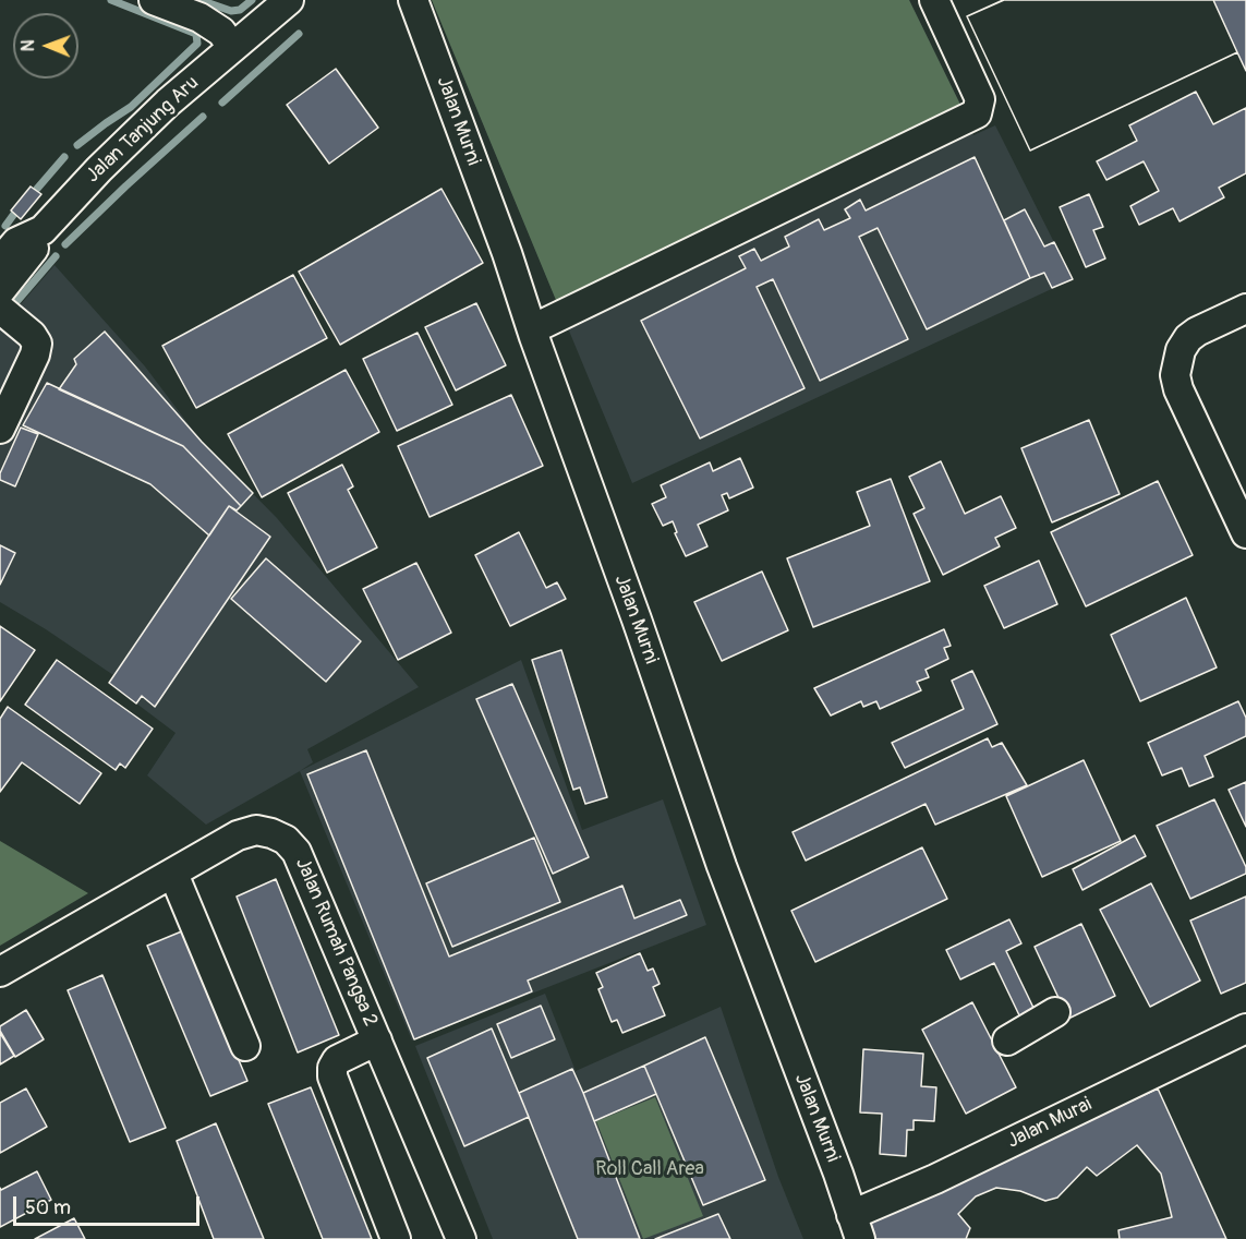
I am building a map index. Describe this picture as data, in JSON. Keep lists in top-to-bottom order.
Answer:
{
  "streets": {
    "street": [
      "Jalan Murni",
      "Jalan Tanjung Aru",
      "Jalan Rumah Pangsa 2",
      "Jalan Murai"
    ]
  },
  "crossings": [
    ["Jalan Murni", "Jalan Murai"]
  ],
  "parks": ["Roll Call Area"],
  "scale_bar": "50 m",
  "north": "left"
}
